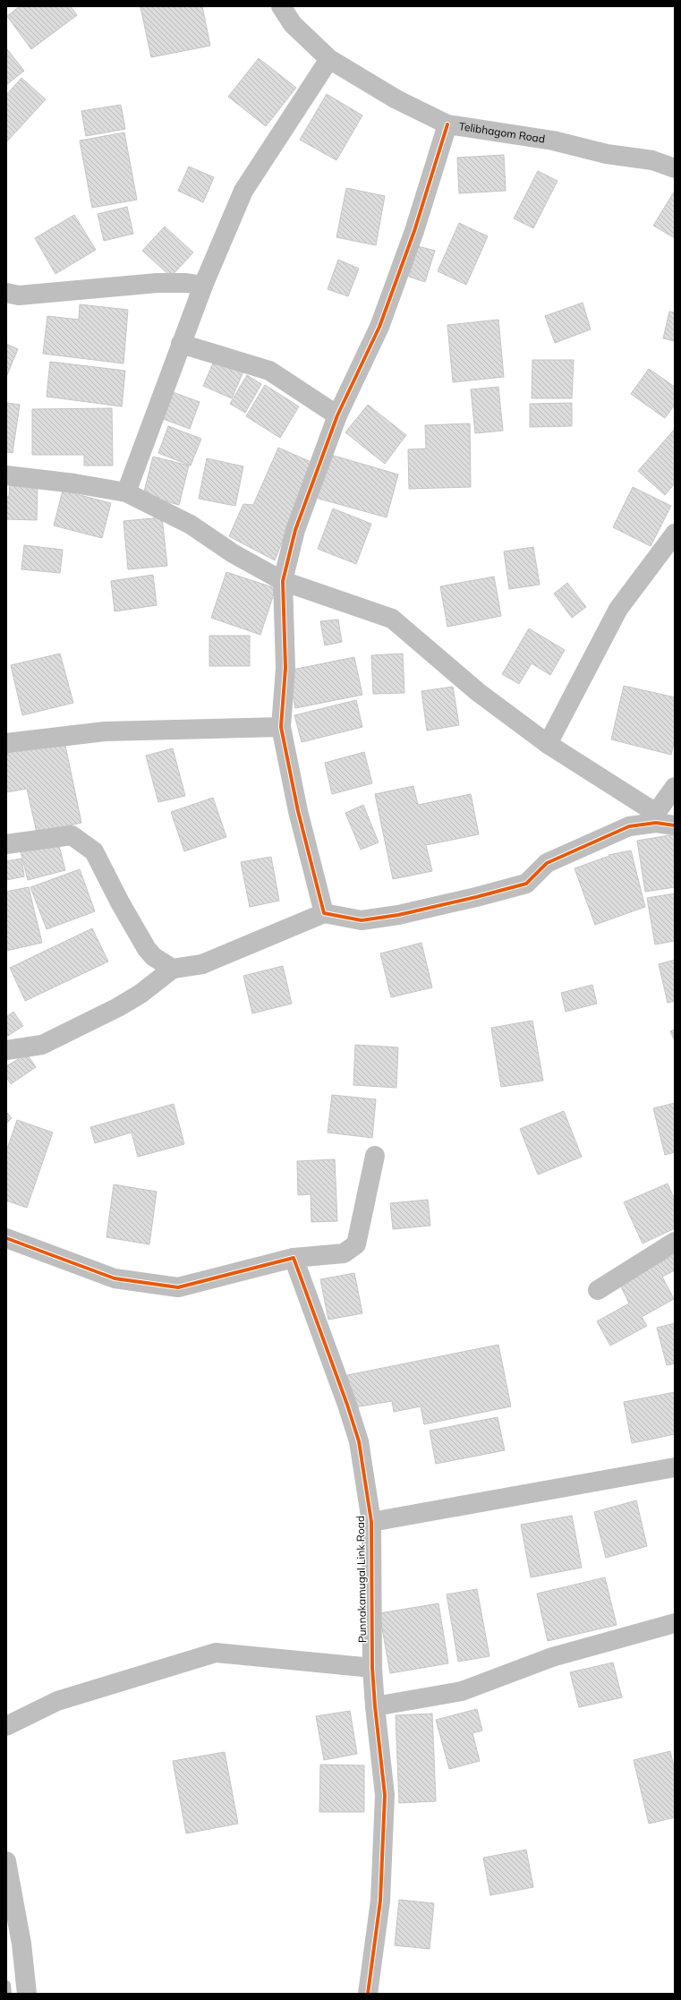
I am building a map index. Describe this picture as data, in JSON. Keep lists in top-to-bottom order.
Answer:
{
  "streets": {
    "street": ["Telibhagom Road", "Punnakamugal Link Road"]
  }
}
